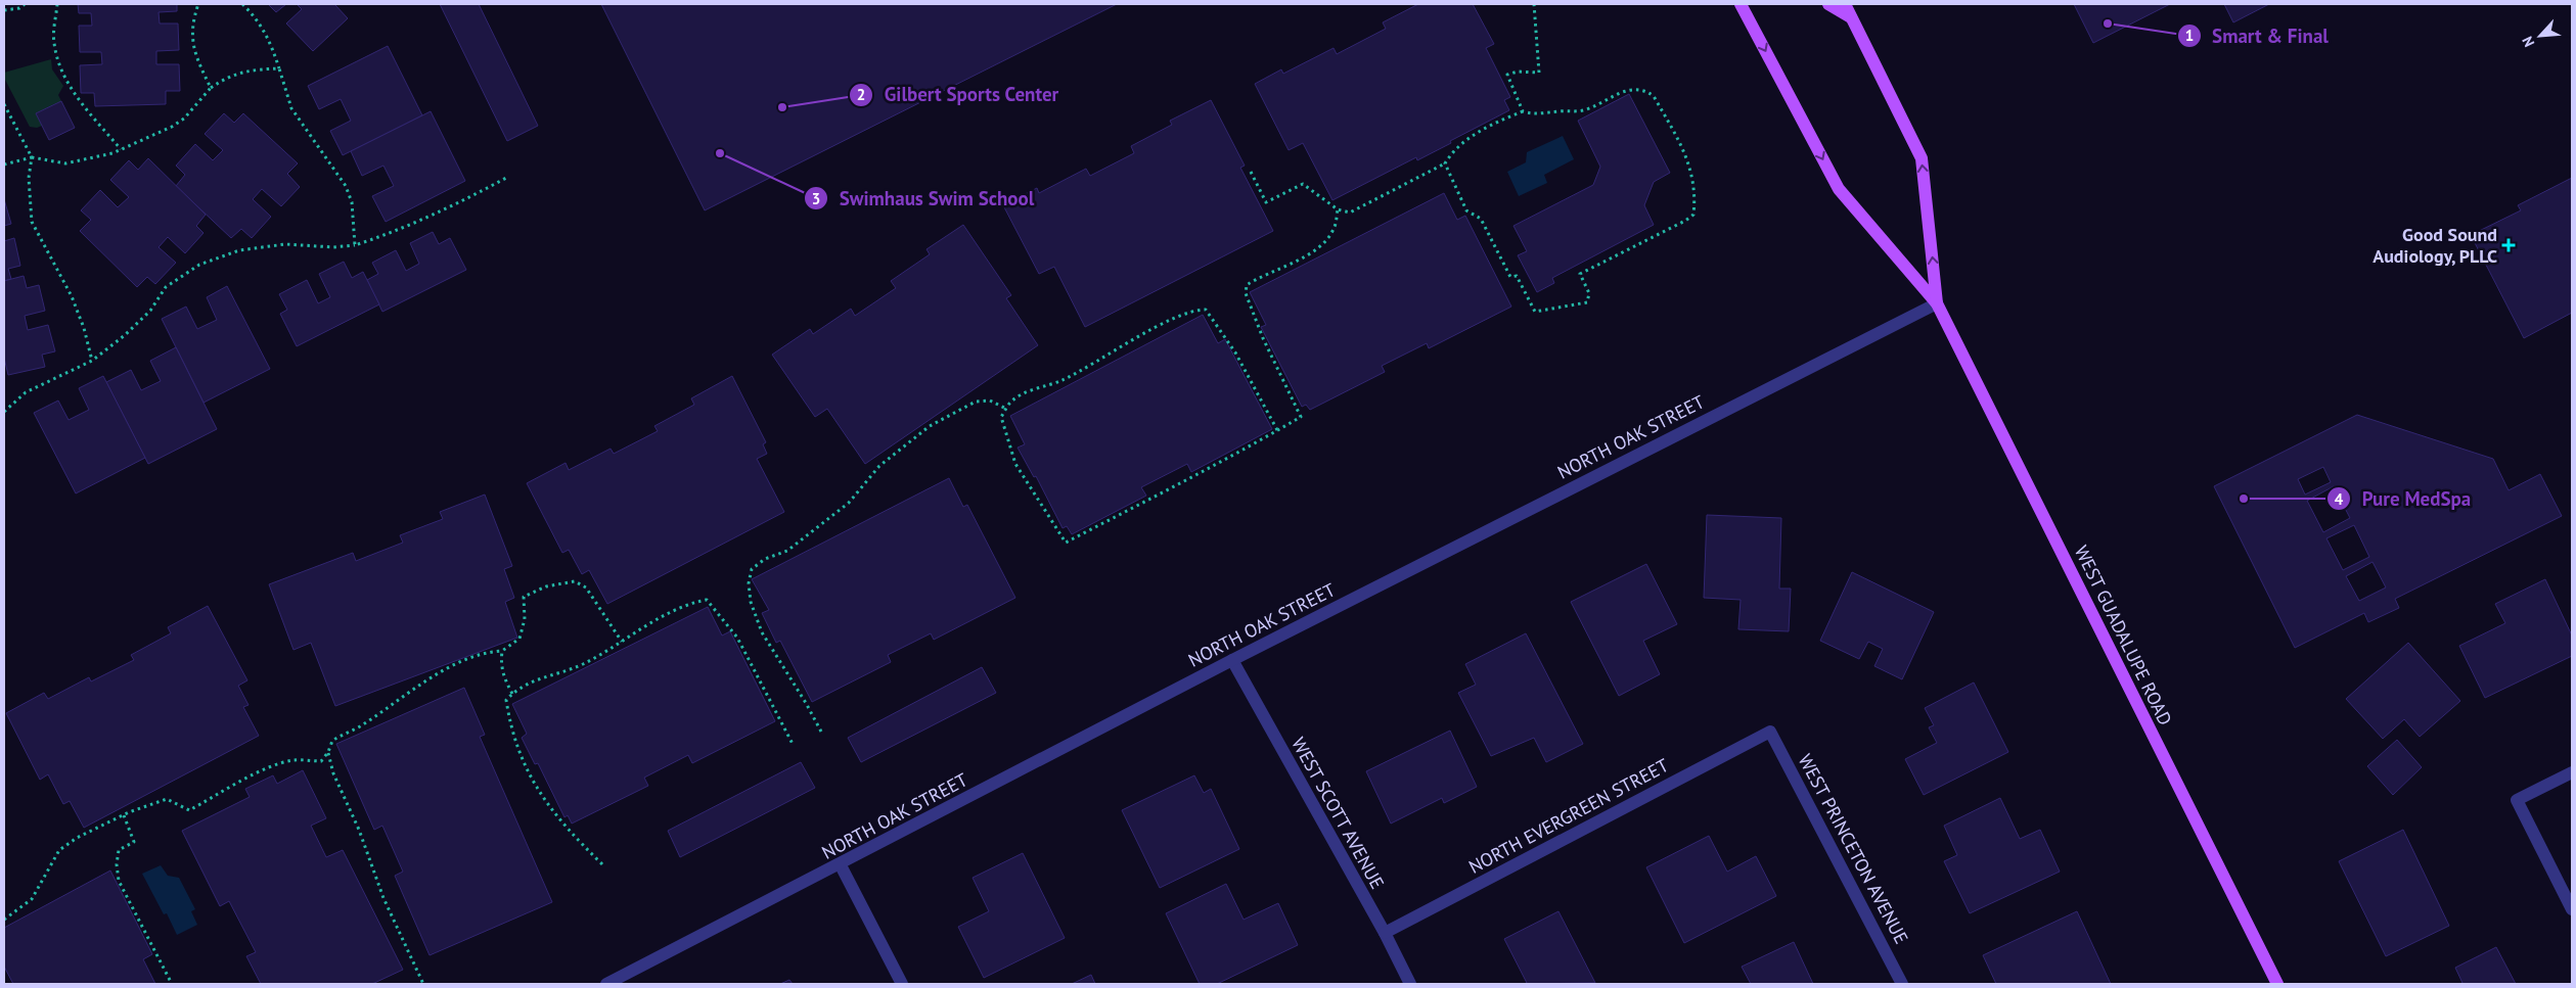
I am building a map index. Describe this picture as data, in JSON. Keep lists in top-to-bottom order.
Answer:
{
  "streets": {
    "main road": ["WEST GUADALUPE ROAD"],
    "street": [
      "NORTH OAK STREET",
      "WEST SCOTT AVENUE",
      "NORTH EVERGREEN STREET",
      "WEST PRINCETON AVENUE"
    ]
  },
  "crossings": [
    ["NORTH OAK STREET", "WEST GUADALUPE ROAD"],
    ["NORTH OAK STREET", "WEST SCOTT AVENUE"],
    ["WEST SCOTT AVENUE", "NORTH EVERGREEN STREET"],
    ["NORTH EVERGREEN STREET", "WEST PRINCETON AVENUE"]
  ],
  "places": {
    "other": [
      "Smart & Final",
      "Gilbert Sports Center",
      "Swimhaus Swim School",
      "Pure MedSpa"
    ],
    "health": ["Good Sound Audiology, PLLC"]
  },
  "north": "bottom left"
}
